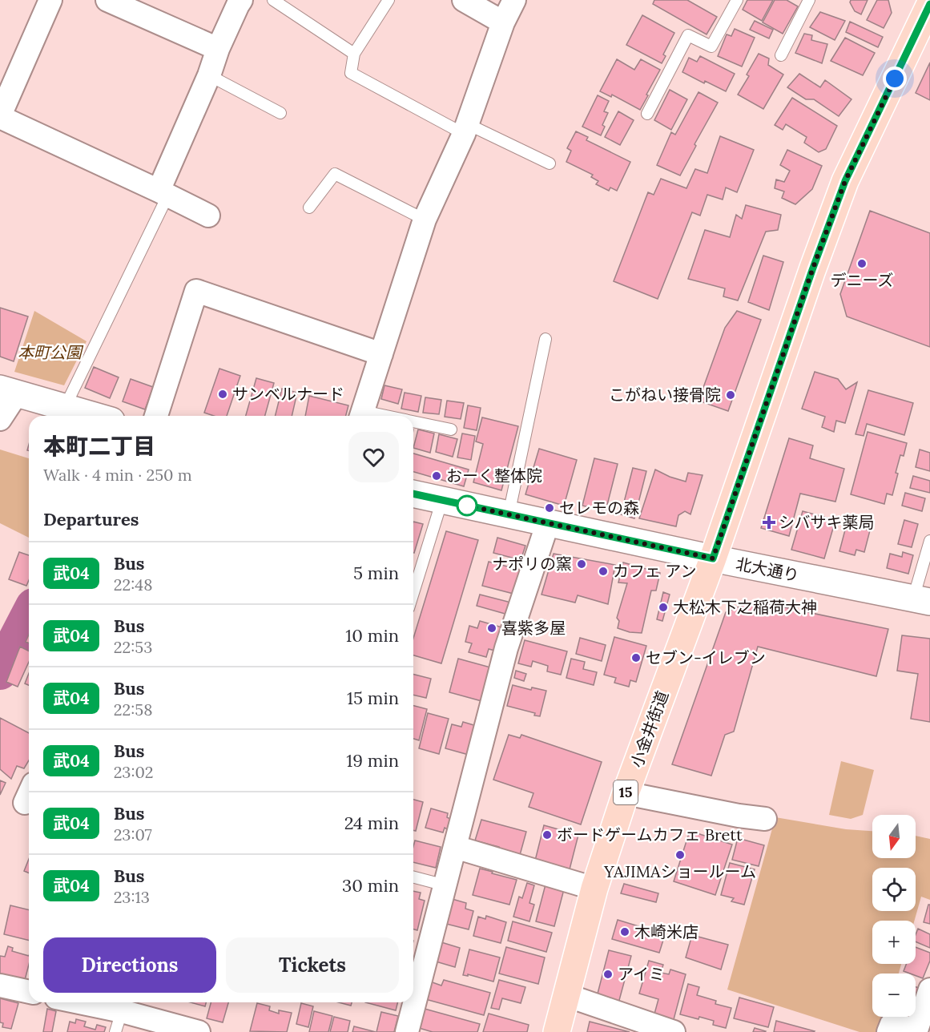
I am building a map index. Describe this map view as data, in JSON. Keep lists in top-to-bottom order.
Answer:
{
  "streets": {
    "main road": ["小金井街道", "15"],
    "street": ["北大通り"]
  },
  "crossings": [
    ["北大通り", "小金井街道"]
  ],
  "parks": ["本町公園"],
  "places": {
    "other": [
      "デニーズ",
      "サンベルナード",
      "こがねい接骨院",
      "おーく整体院",
      "セレモの森",
      "ナポリの窯",
      "カフェ アン",
      "大松木下之稲荷大神",
      "喜紫多屋",
      "セブン-イレブン",
      "ボードゲームカフェ Brett",
      "YAJIMAショールーム",
      "木崎米店",
      "アイミ"
    ],
    "health": ["シバサキ薬局"]
  },
  "lines": ["bus line 武04"],
  "north": "bottom",
  "page": {
    "heading": [
      ["本町二丁目", "Walk · 4 min · 250 m"],
      "Departures"
    ],
    "list": [
      {
        "mark": "武04",
        "name": "Bus",
        "note": "22:48",
        "value": "5 min"
      },
      {
        "mark": "武04",
        "name": "Bus",
        "note": "22:53",
        "value": "10 min"
      },
      {
        "mark": "武04",
        "name": "Bus",
        "note": "22:58",
        "value": "15 min"
      },
      {
        "mark": "武04",
        "name": "Bus",
        "note": "23:02",
        "value": "19 min"
      },
      {
        "mark": "武04",
        "name": "Bus",
        "note": "23:07",
        "value": "24 min"
      },
      {
        "mark": "武04",
        "name": "Bus",
        "note": "23:13",
        "value": "30 min"
      }
    ],
    "map_buttons": ["+", "−"],
    "buttons": ["Directions", "Tickets"]
  }
}
